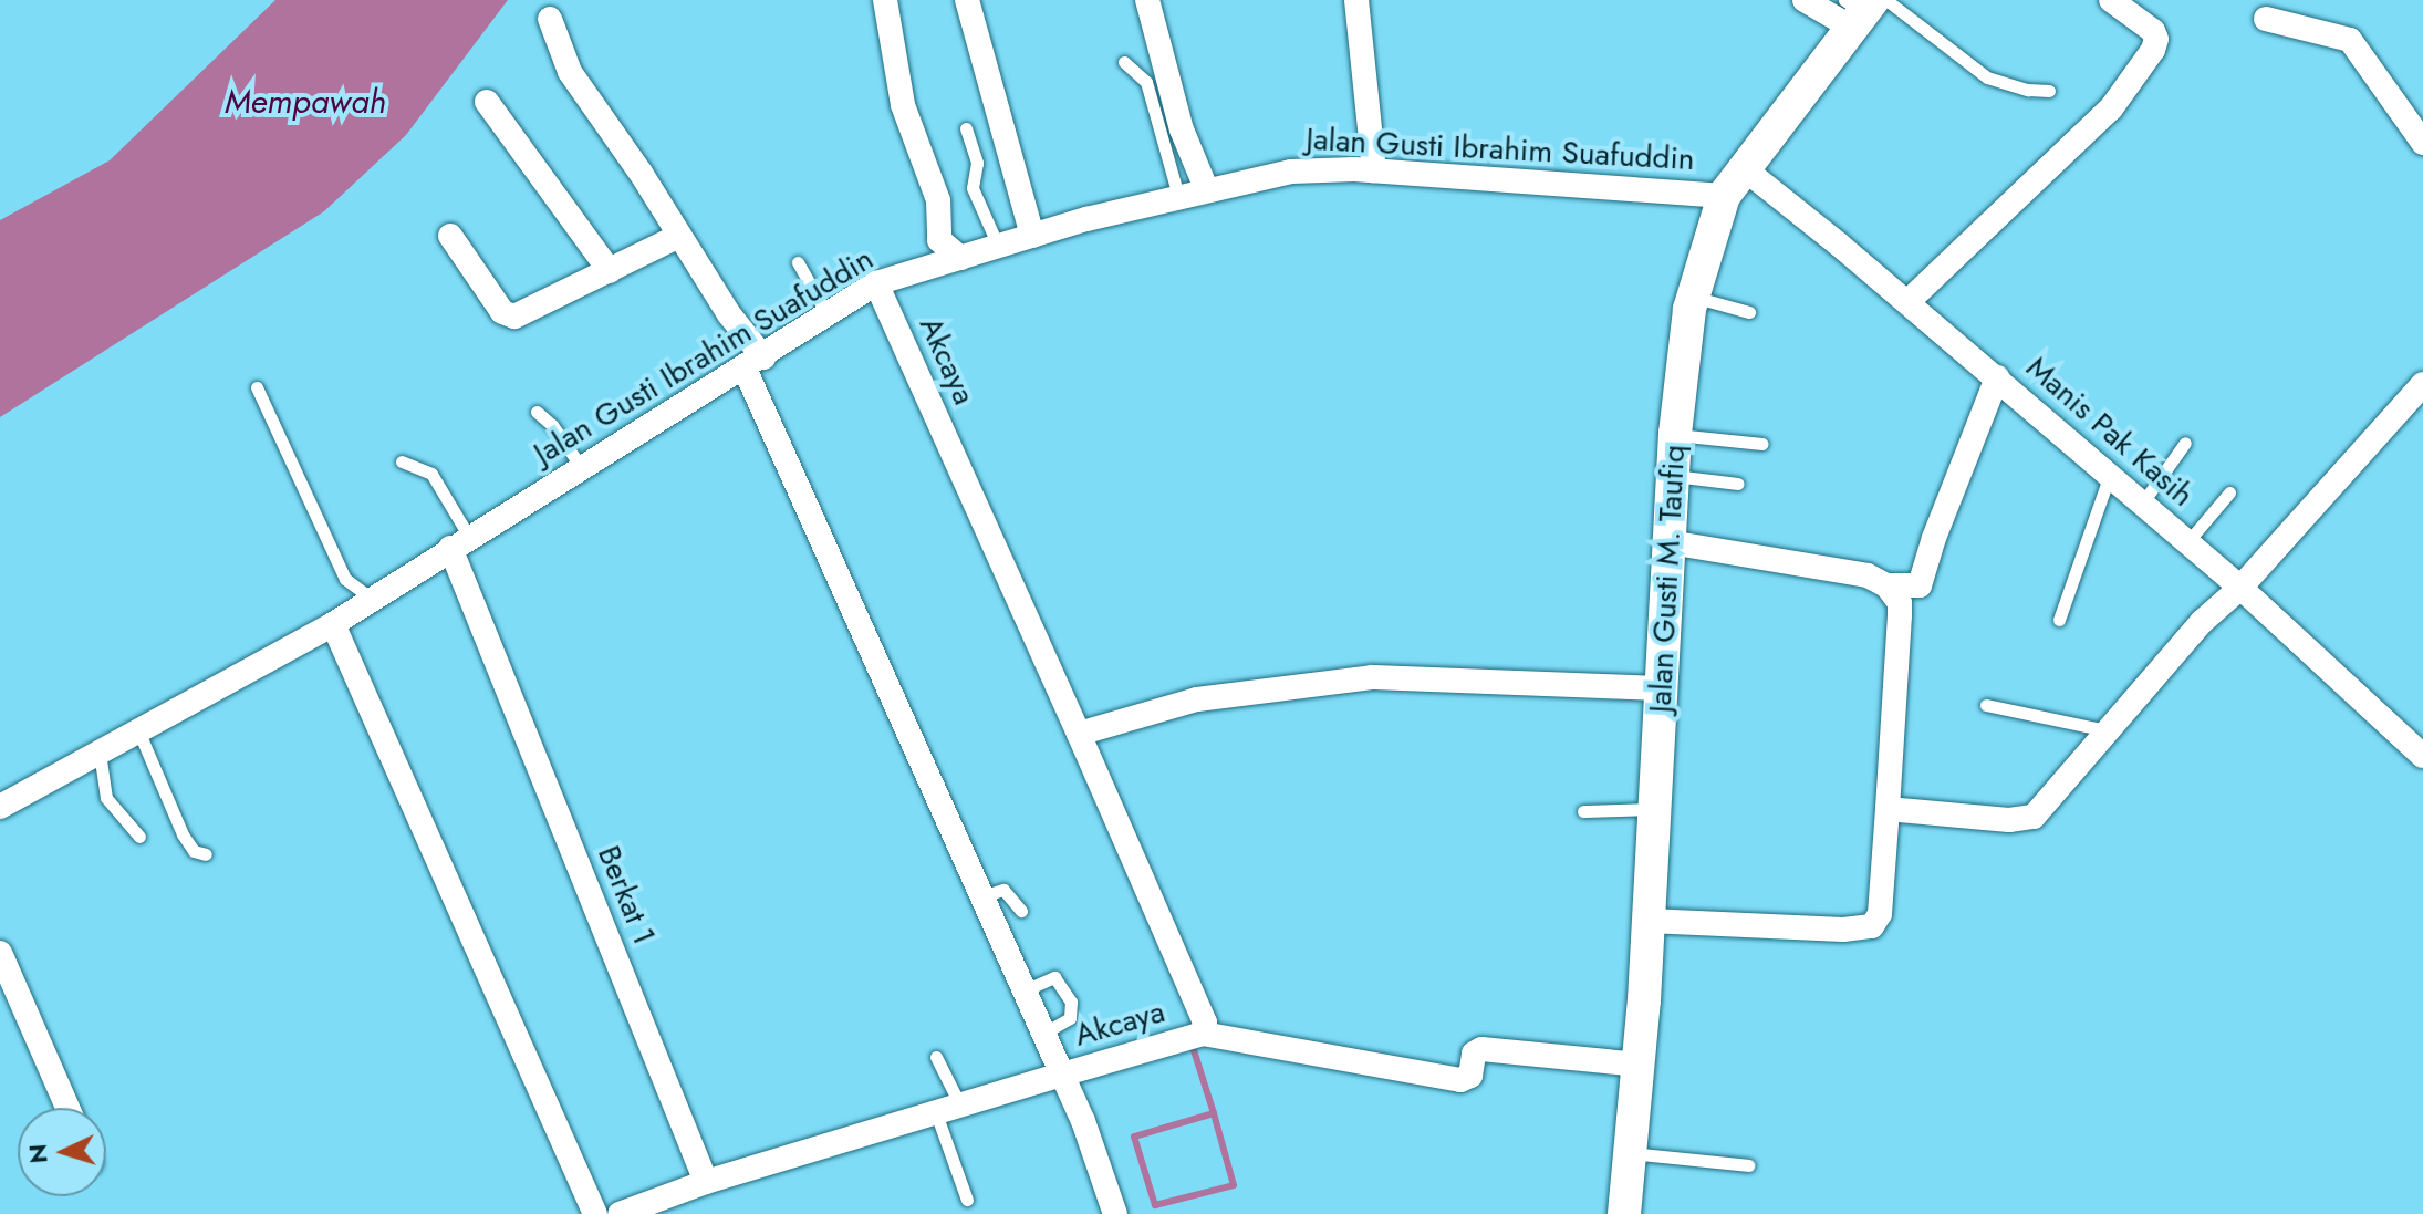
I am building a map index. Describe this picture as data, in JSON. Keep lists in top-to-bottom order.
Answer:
{
  "streets": {
    "main road": ["Jalan Gusti M. Taufiq"],
    "street": [
      "Jalan Gusti Ibrahim Suafuddin",
      "Akcaya",
      "Manis Pak Kasih",
      "Berkat 1"
    ]
  },
  "crossings": [
    ["Jalan Gusti Ibrahim Suafuddin", "Akcaya"],
    ["Jalan Gusti Ibrahim Suafuddin", "Jalan Gusti M. Taufiq"],
    ["Jalan Gusti Ibrahim Suafuddin", "Berkat 1"],
    ["Manis Pak Kasih", "Jalan Gusti M. Taufiq"]
  ],
  "water": ["Mempawah"],
  "north": "left"
}
